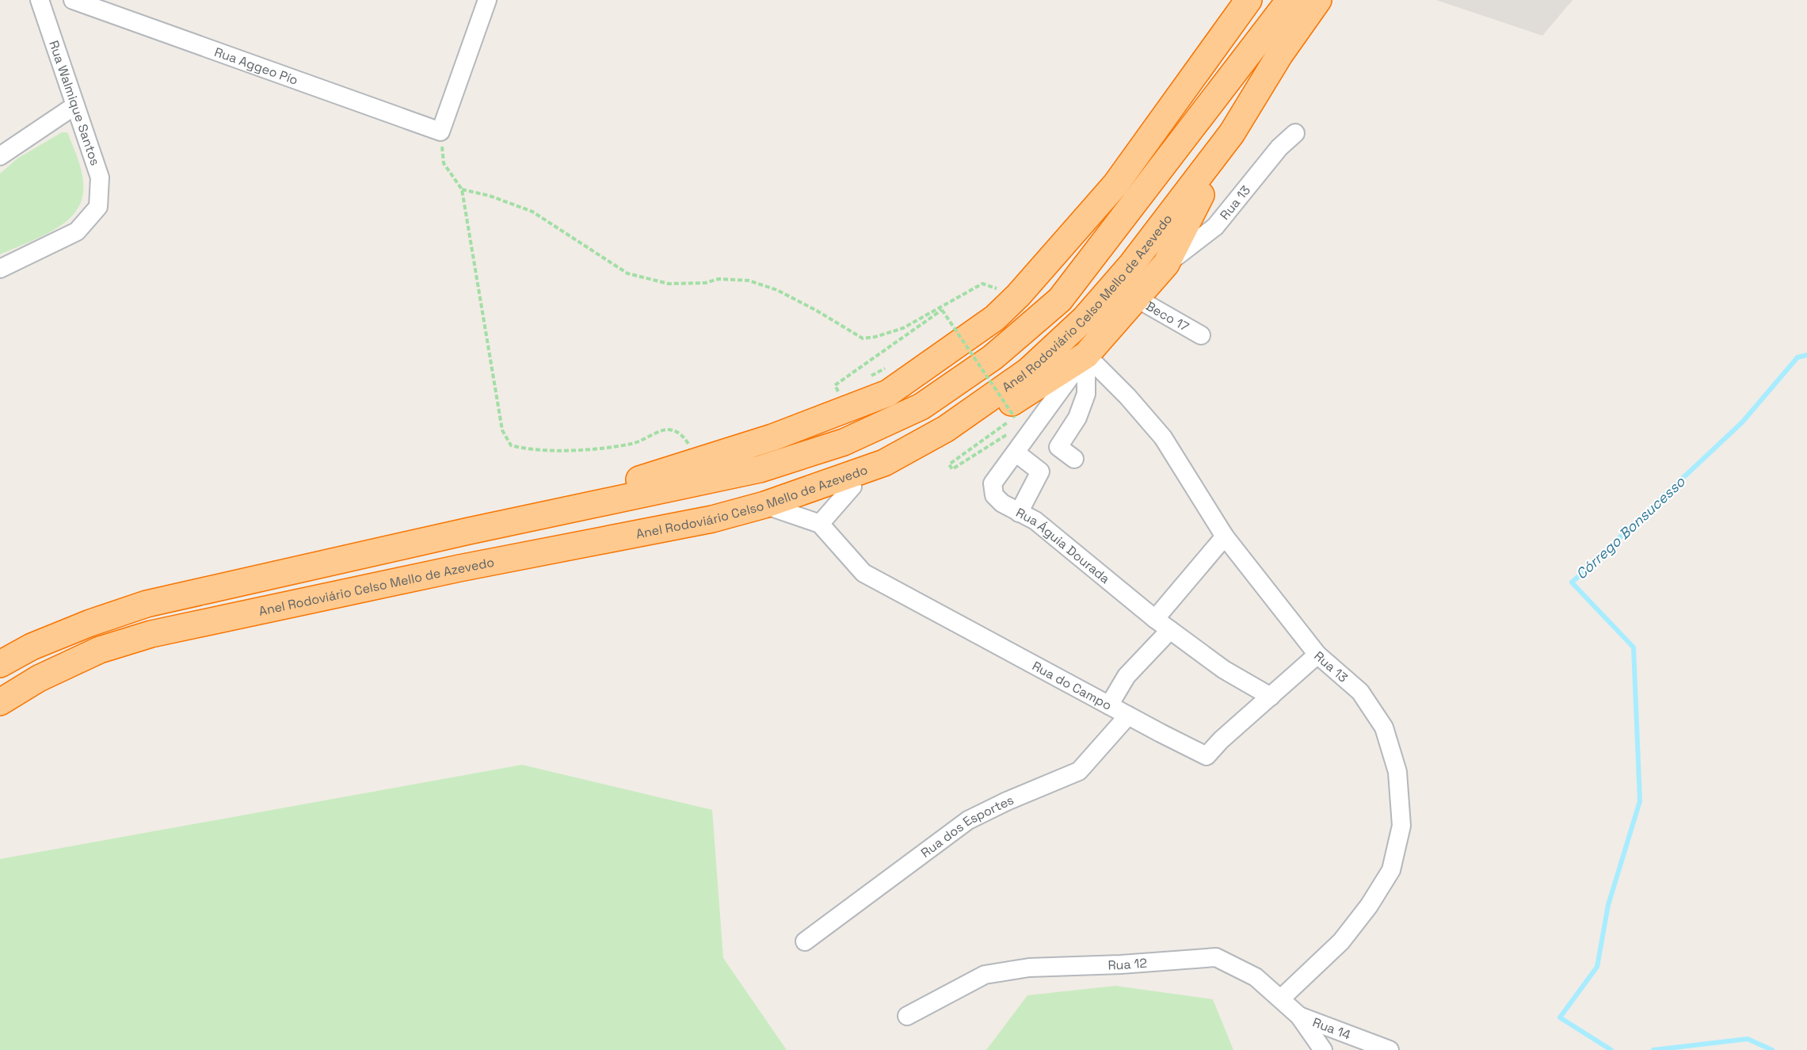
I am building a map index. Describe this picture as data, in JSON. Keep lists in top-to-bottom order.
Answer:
{
  "streets": {
    "highway": ["Anel Rodoviário Celso Mello de Azevedo"],
    "street": [
      "Rua Aggeo Pío",
      "Rua Walmique Santos",
      "Rua 13",
      "Beco 17",
      "Rua Águia Dourada",
      "Rua do Campo",
      "Rua dos Esportes",
      "Rua 12",
      "Rua 14"
    ]
  },
  "crossings": [
    ["Rua 13", "Rua Águia Dourada"],
    ["Rua 13", "Rua do Campo"],
    ["Rua 13", "Rua 12"],
    ["Anel Rodoviário Celso Mello de Azevedo", "Rua do Campo"],
    ["Rua Águia Dourada", "Rua do Campo"],
    ["Rua do Campo", "Rua dos Esportes"],
    ["Rua 12", "Rua 14"]
  ],
  "water": ["Córrego Bonsucesso"]
}
